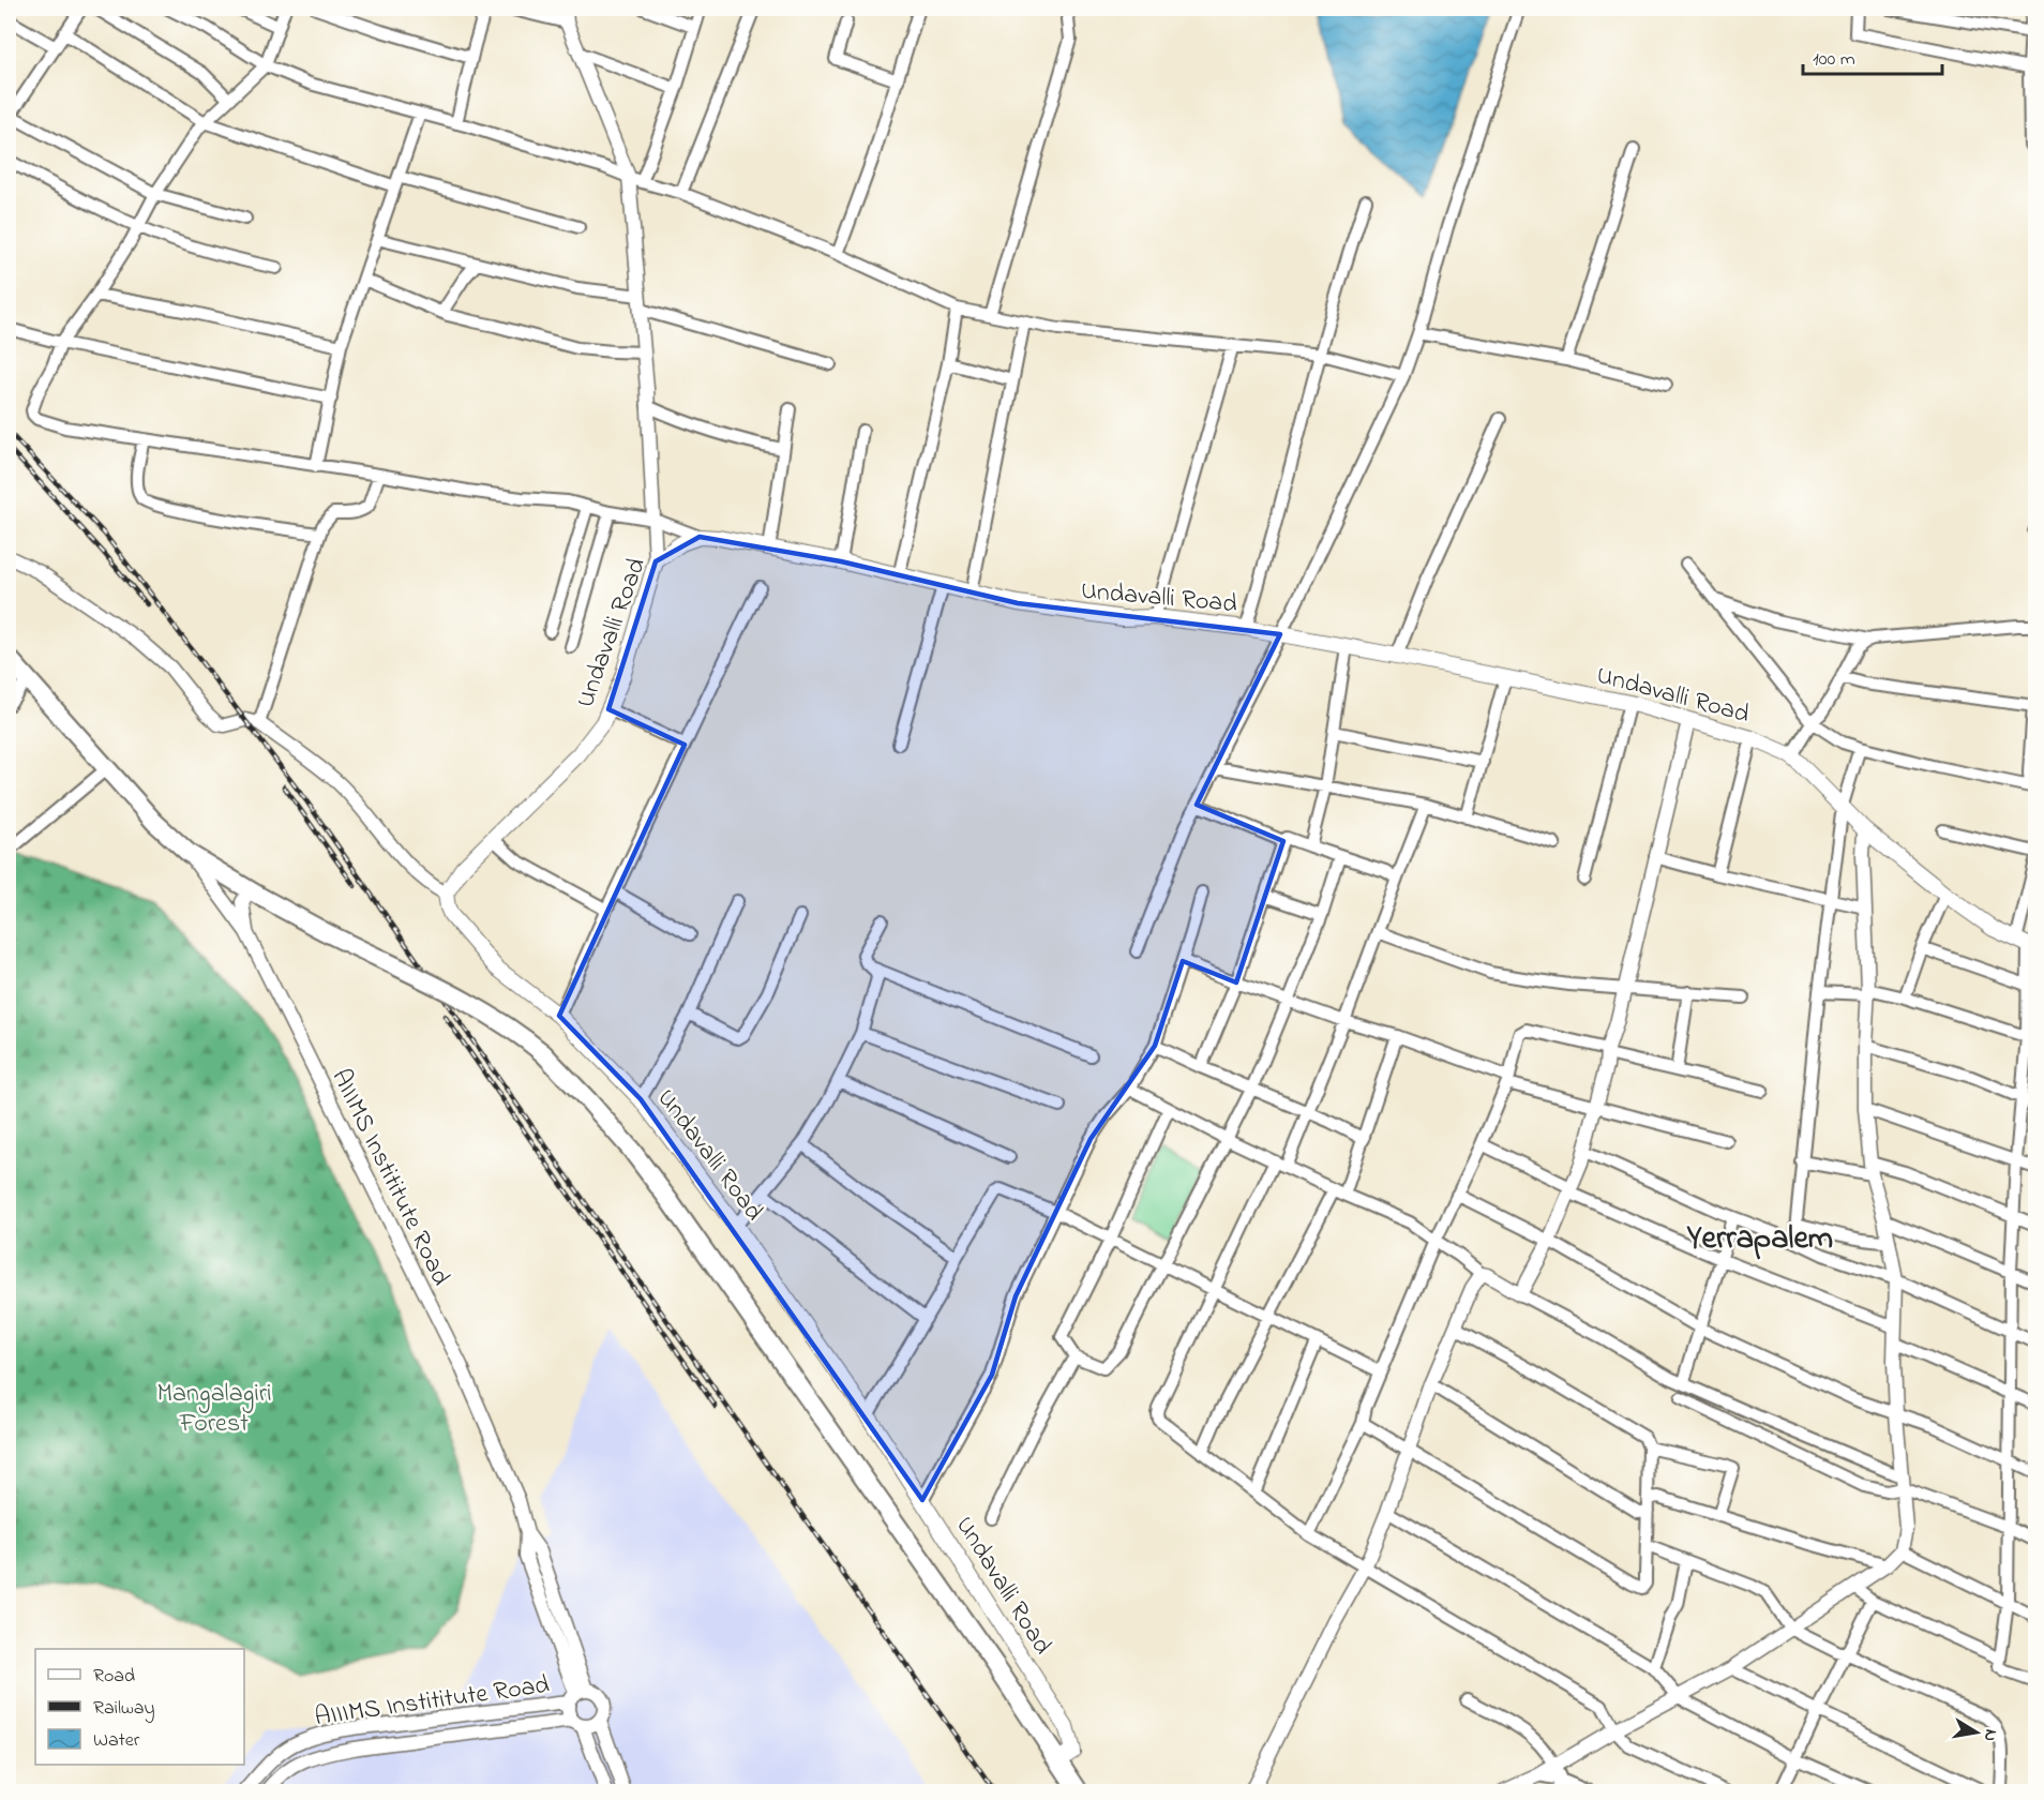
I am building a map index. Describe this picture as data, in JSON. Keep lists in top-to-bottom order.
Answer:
{
  "streets": {
    "main road": ["Undavalli Road"],
    "street": ["AIIIMS Instititute Road"]
  },
  "districts": ["Yerrapalem"],
  "parks": ["Mangalagiri Forest"],
  "legend": ["Road", "Railway", "Water"],
  "scale_bar": "100 m",
  "north": "right"
}
